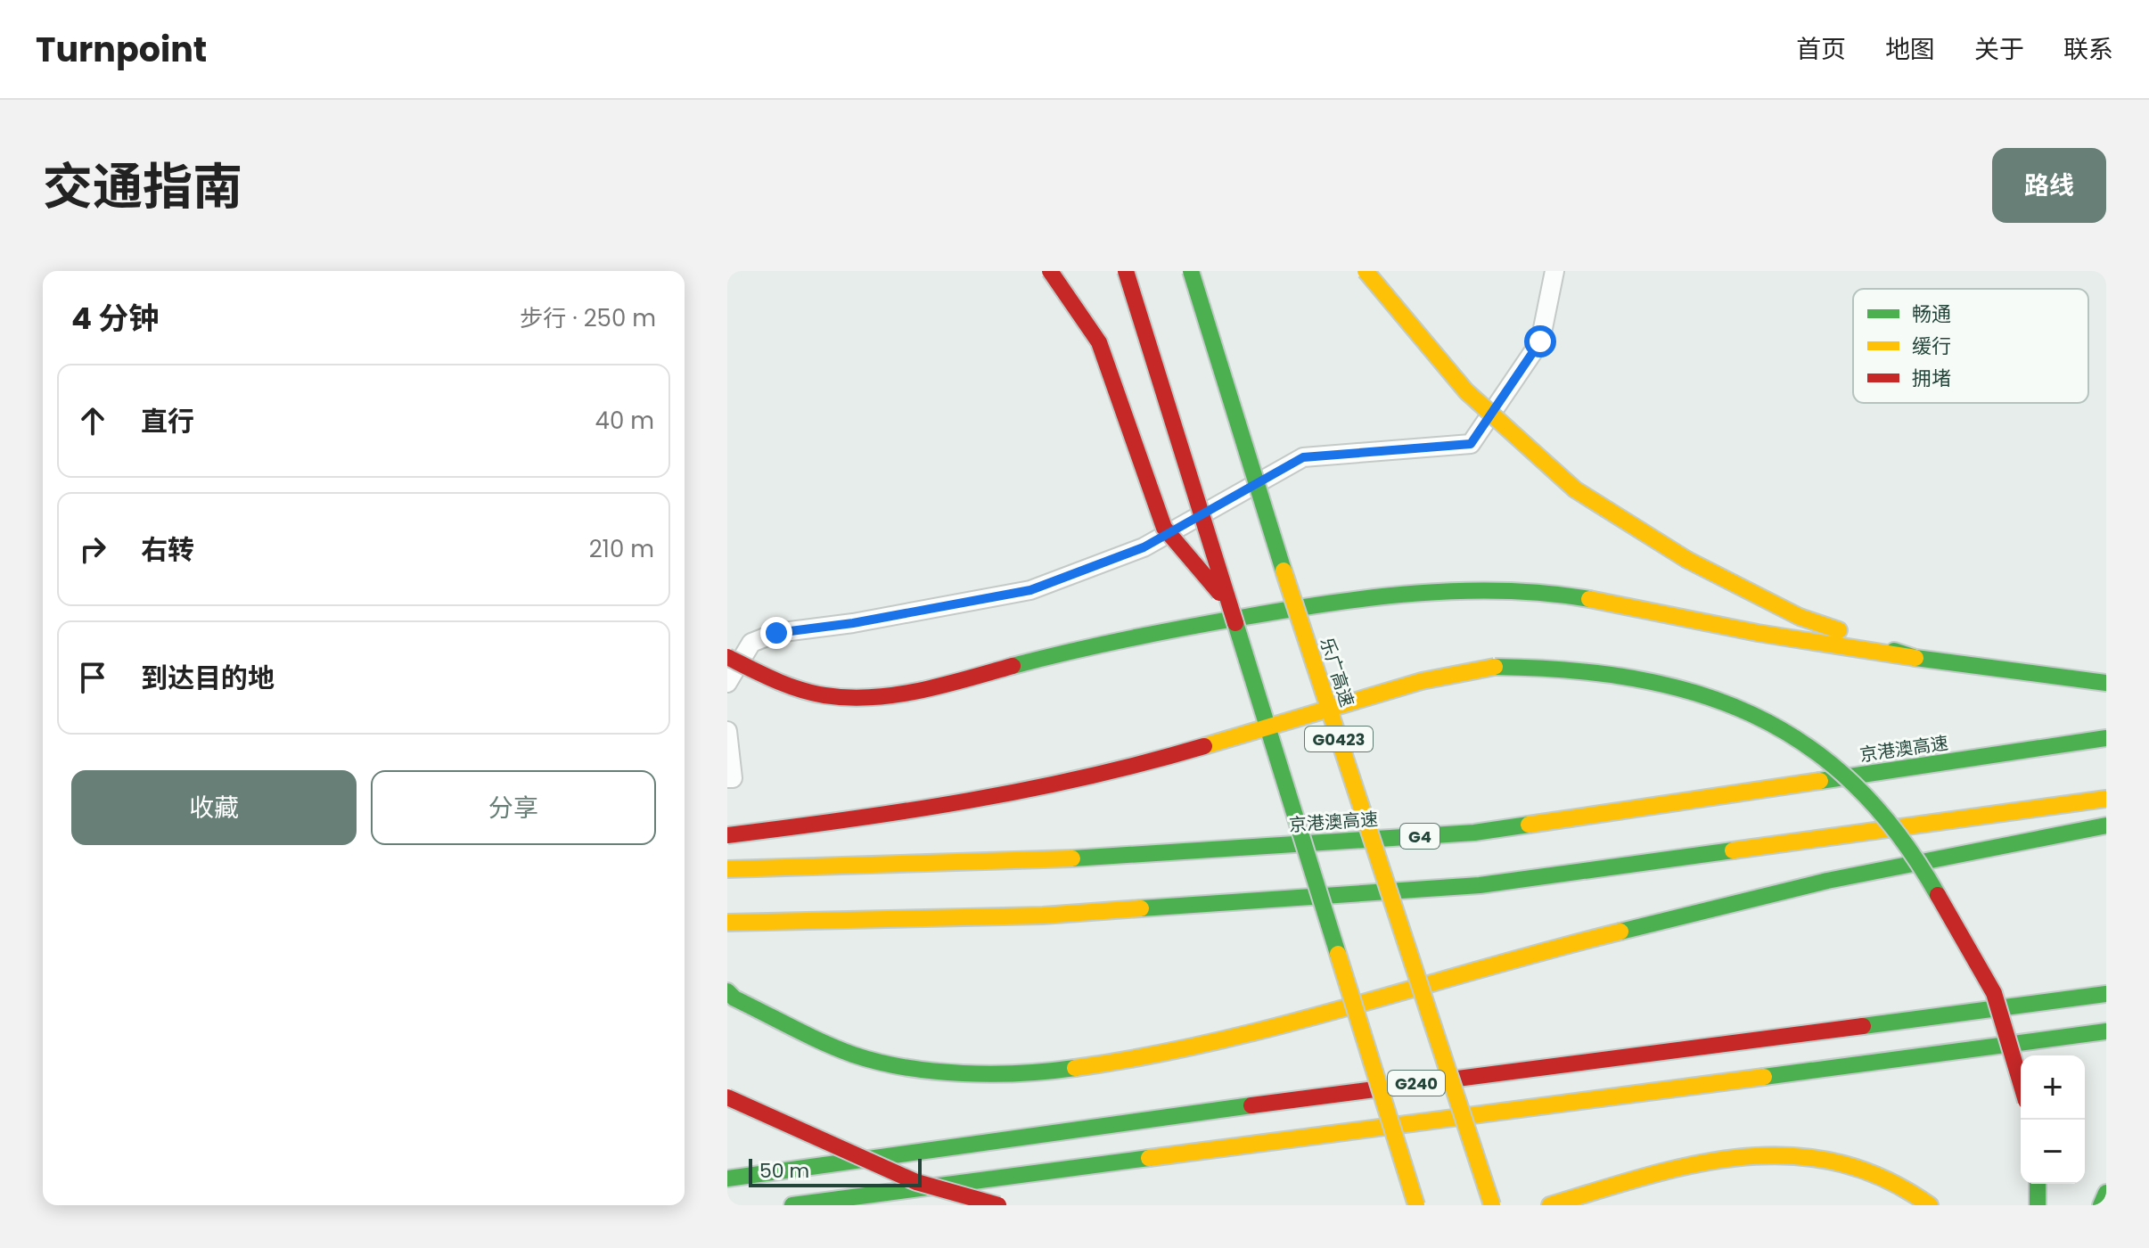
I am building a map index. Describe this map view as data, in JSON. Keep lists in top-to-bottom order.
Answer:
{
  "streets": {
    "highway": [
      "乐广高速",
      "G0423",
      "京港澳高速",
      "G4",
      "G240"
    ]
  },
  "legend": ["畅通", "缓行", "拥堵"],
  "scale_bar": "50 m",
  "page": {
    "header": "Turnpoint",
    "nav": [
      "首页",
      "地图",
      "关于",
      "联系"
    ],
    "title": "交通指南",
    "buttons": [
      "路线",
      ["收藏", "分享"]
    ],
    "heading": ["4 分钟", "步行 · 250 m"],
    "list": [
      ["直行", "40 m"],
      ["右转", "210 m"],
      "到达目的地"
    ],
    "map_buttons": ["+", "−"],
    "scale": "50 m"
  }
}
